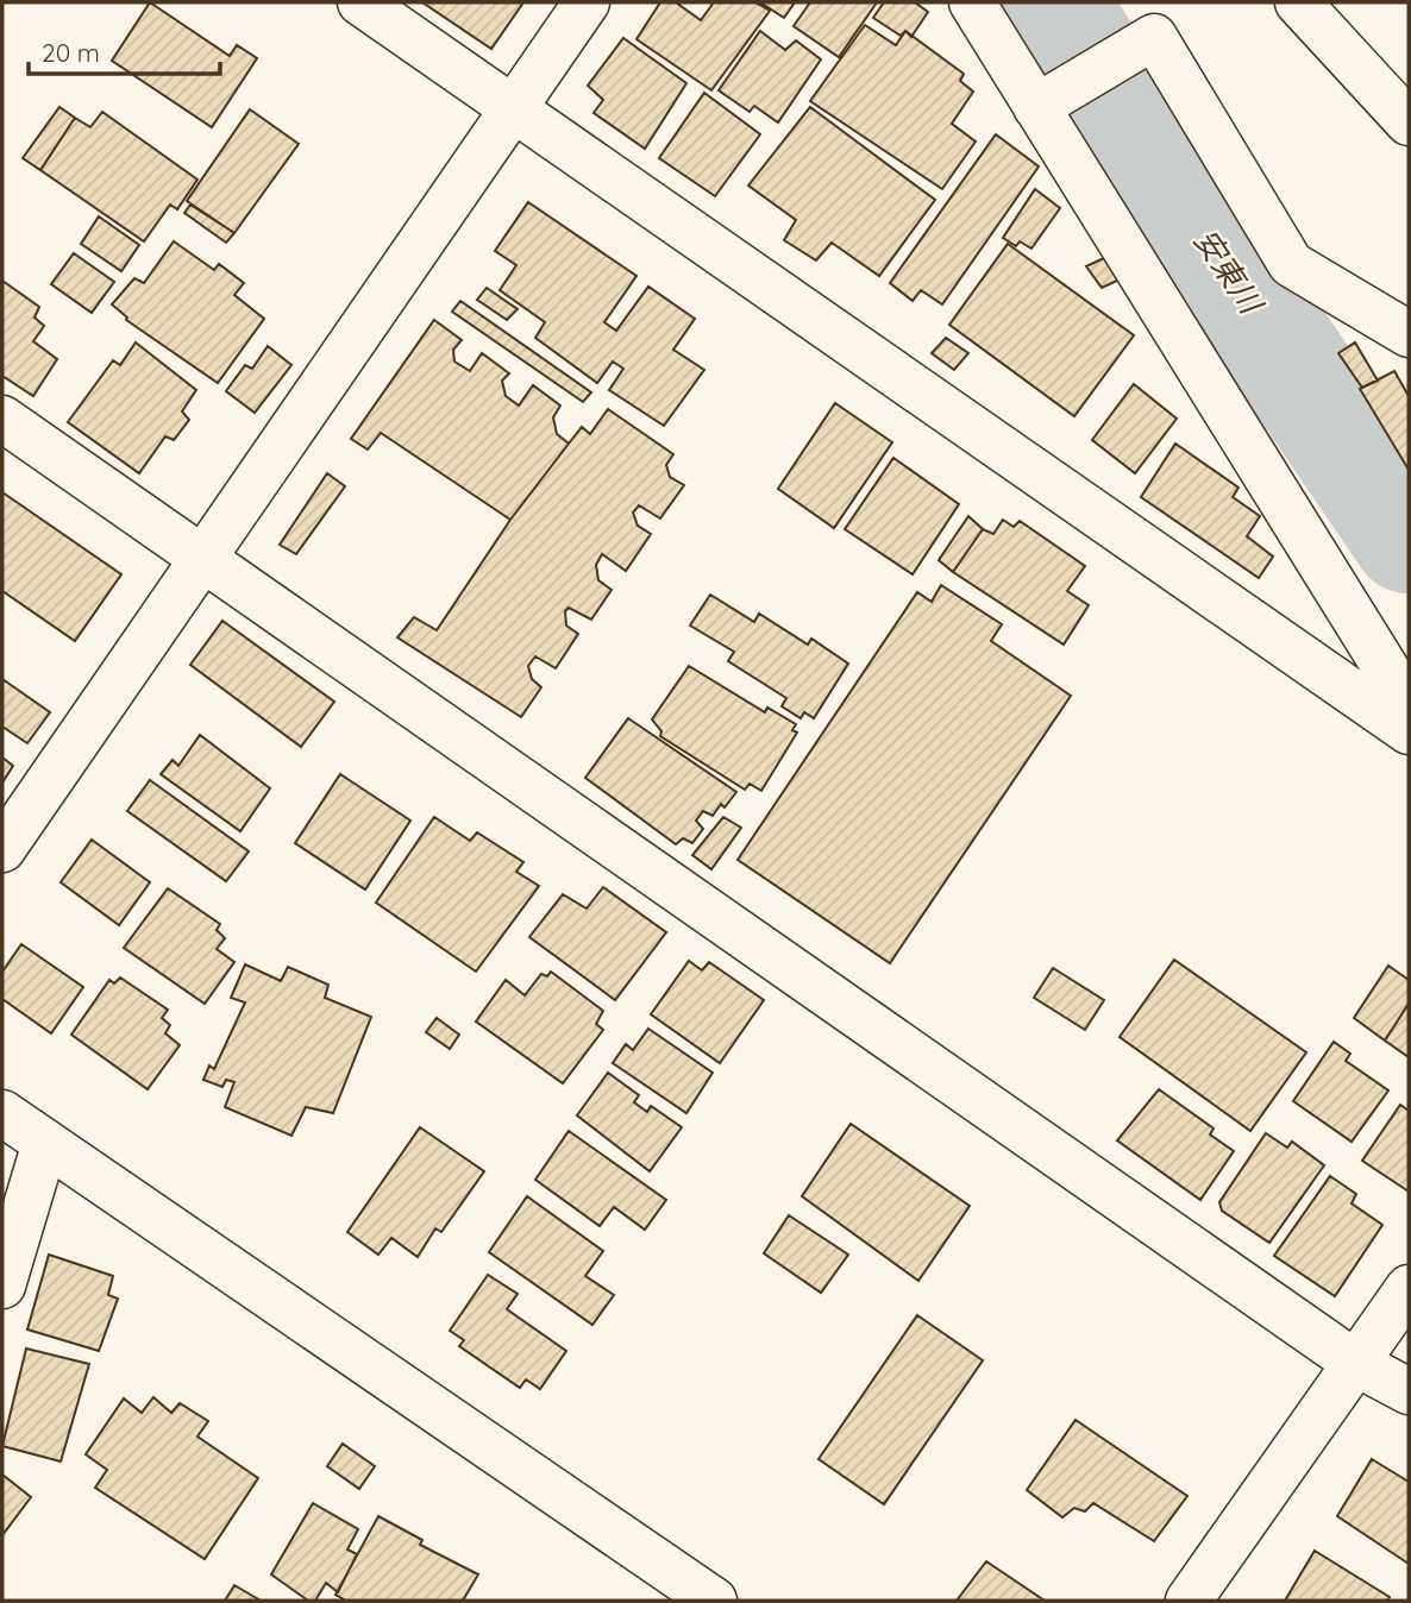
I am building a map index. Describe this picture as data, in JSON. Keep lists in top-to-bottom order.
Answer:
{
  "water": ["安東川"],
  "scale_bar": "20 m"
}
